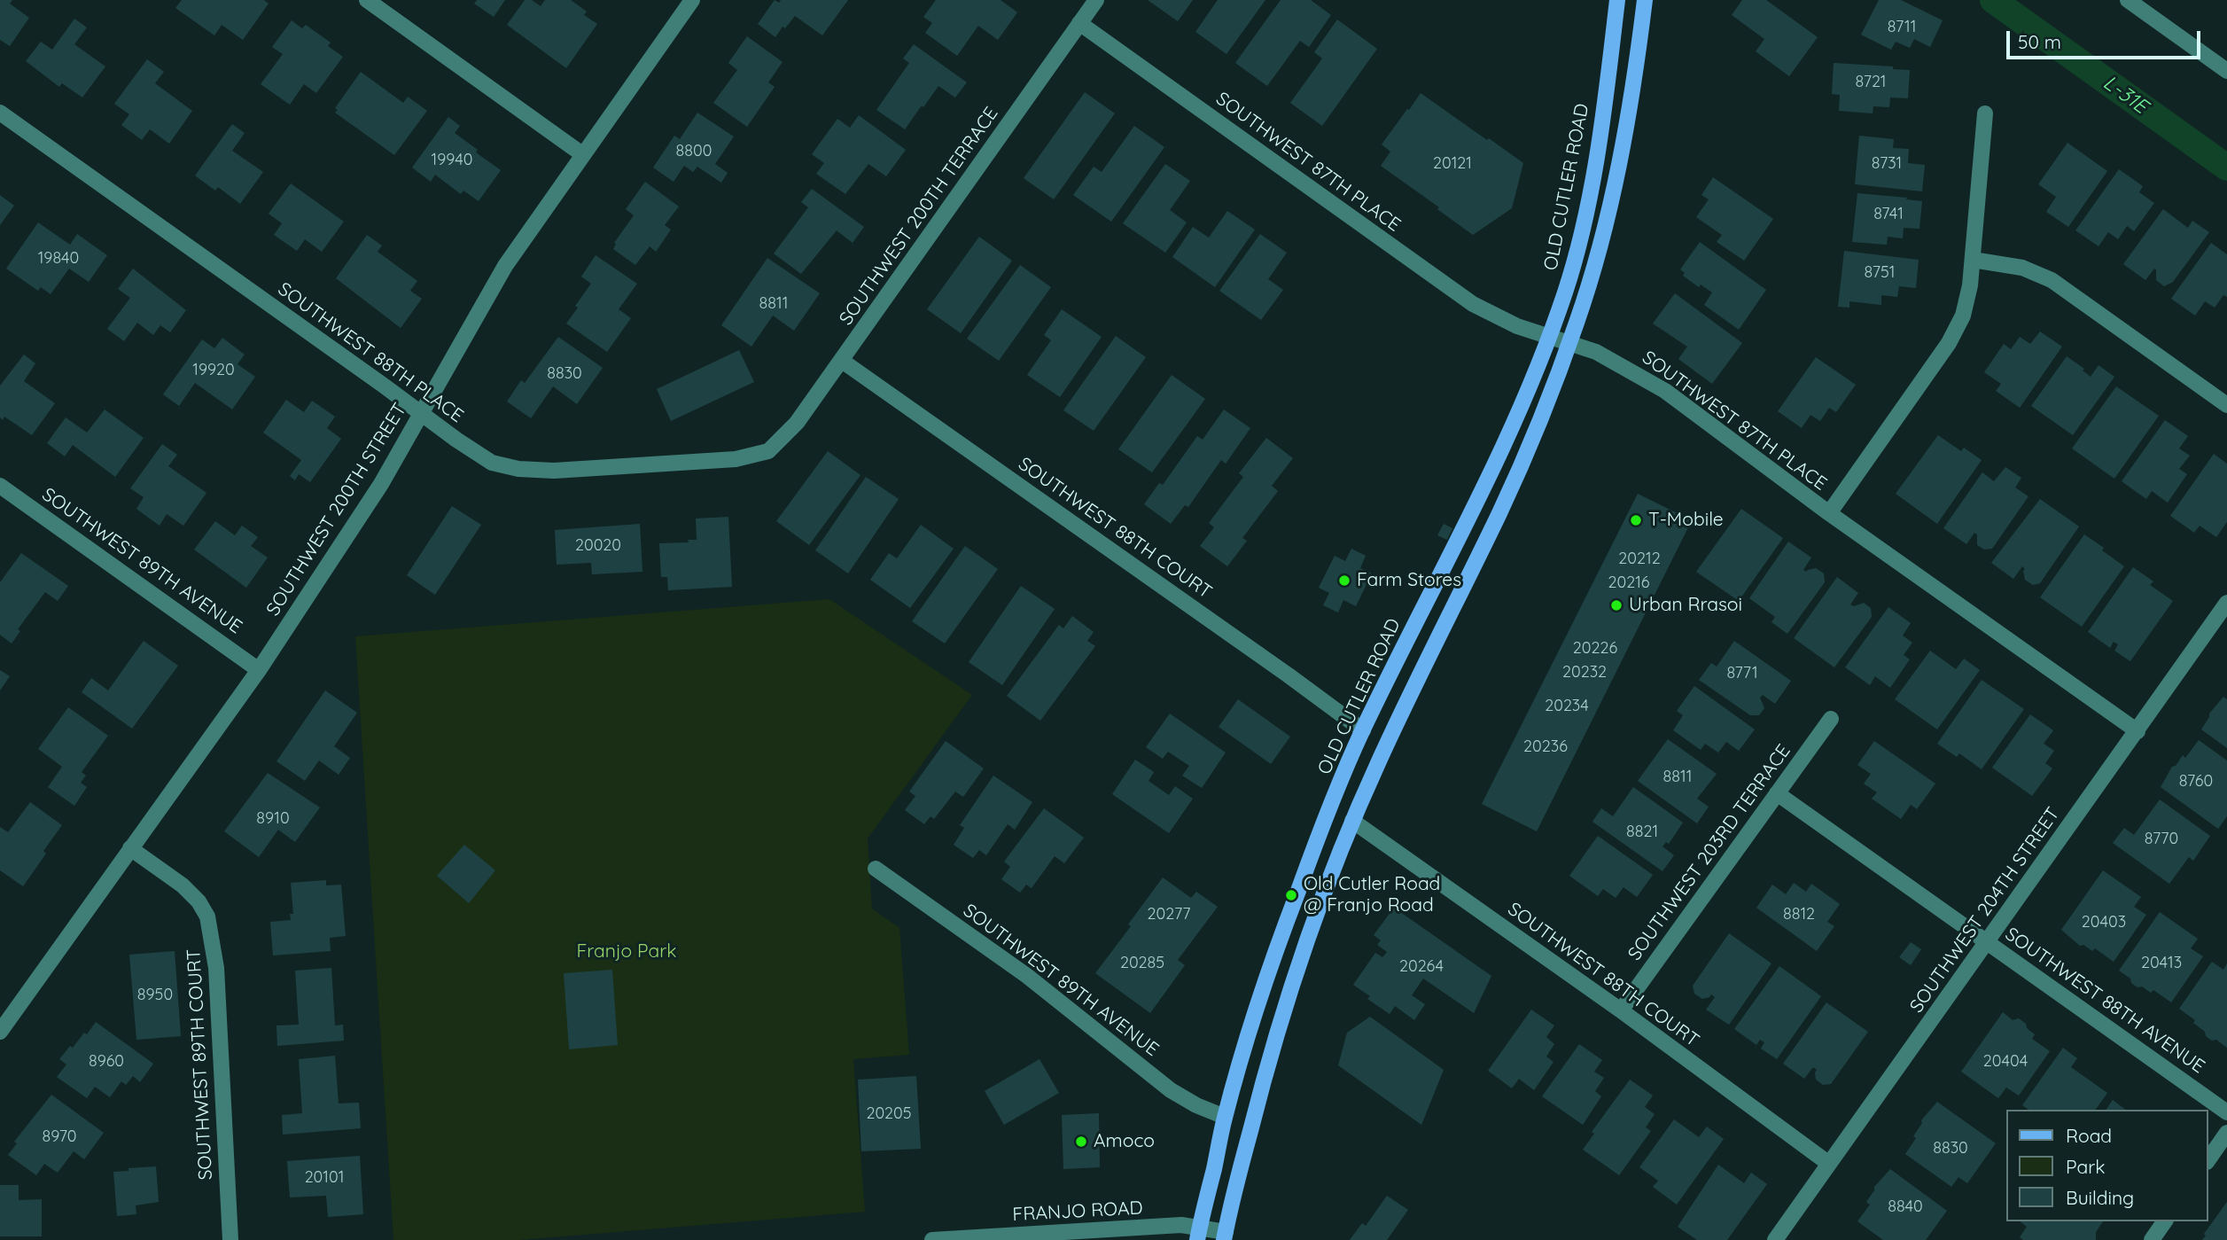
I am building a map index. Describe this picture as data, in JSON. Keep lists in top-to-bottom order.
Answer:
{
  "streets": {
    "main road": ["OLD CUTLER ROAD"],
    "street": [
      "SOUTHWEST 87TH PLACE",
      "SOUTHWEST 200TH TERRACE",
      "SOUTHWEST 88TH PLACE",
      "SOUTHWEST 200TH STREET",
      "SOUTHWEST 88TH COURT",
      "SOUTHWEST 89TH AVENUE",
      "SOUTHWEST 203RD TERRACE",
      "SOUTHWEST 204TH STREET",
      "SOUTHWEST 88TH AVENUE",
      "SOUTHWEST 89TH COURT",
      "FRANJO ROAD"
    ]
  },
  "crossings": [
    ["SOUTHWEST 87TH PLACE", "OLD CUTLER ROAD"],
    ["SOUTHWEST 87TH PLACE", "SOUTHWEST 200TH TERRACE"],
    ["SOUTHWEST 87TH PLACE", "SOUTHWEST 204TH STREET"],
    ["OLD CUTLER ROAD", "SOUTHWEST 88TH COURT"],
    ["OLD CUTLER ROAD", "SOUTHWEST 89TH AVENUE"],
    ["OLD CUTLER ROAD", "FRANJO ROAD"],
    ["SOUTHWEST 200TH TERRACE", "SOUTHWEST 88TH PLACE"],
    ["SOUTHWEST 200TH TERRACE", "SOUTHWEST 88TH COURT"],
    ["SOUTHWEST 88TH PLACE", "SOUTHWEST 200TH STREET"],
    ["SOUTHWEST 200TH STREET", "SOUTHWEST 89TH AVENUE"],
    ["SOUTHWEST 200TH STREET", "SOUTHWEST 89TH COURT"],
    ["SOUTHWEST 88TH COURT", "SOUTHWEST 203RD TERRACE"],
    ["SOUTHWEST 88TH COURT", "SOUTHWEST 204TH STREET"],
    ["SOUTHWEST 203RD TERRACE", "SOUTHWEST 88TH AVENUE"],
    ["SOUTHWEST 204TH STREET", "SOUTHWEST 88TH AVENUE"]
  ],
  "water": ["L-31E"],
  "parks": ["Franjo Park"],
  "places": [
    "T-Mobile",
    "Farm Stores",
    "Urban Rrasoi",
    "Old Cutler Road @ Franjo Road",
    "Amoco"
  ],
  "house_numbers": [
    "8711",
    "8721",
    "8800",
    "19940",
    "20121",
    "8731",
    "8741",
    "19840",
    "8751",
    "8811",
    "19920",
    "8830",
    "20020",
    "20212",
    "20216",
    "20226",
    "20232",
    "8771",
    "20234",
    "20236",
    "8811",
    "8760",
    "8910",
    "8821",
    "8770",
    "20277",
    "8812",
    "20403",
    "20285",
    "20413",
    "20264",
    "8950",
    "8960",
    "20404",
    "20205",
    "8970",
    "8830",
    "20101",
    "8840"
  ],
  "legend": ["Road", "Park", "Building"],
  "scale_bar": "50 m"
}
